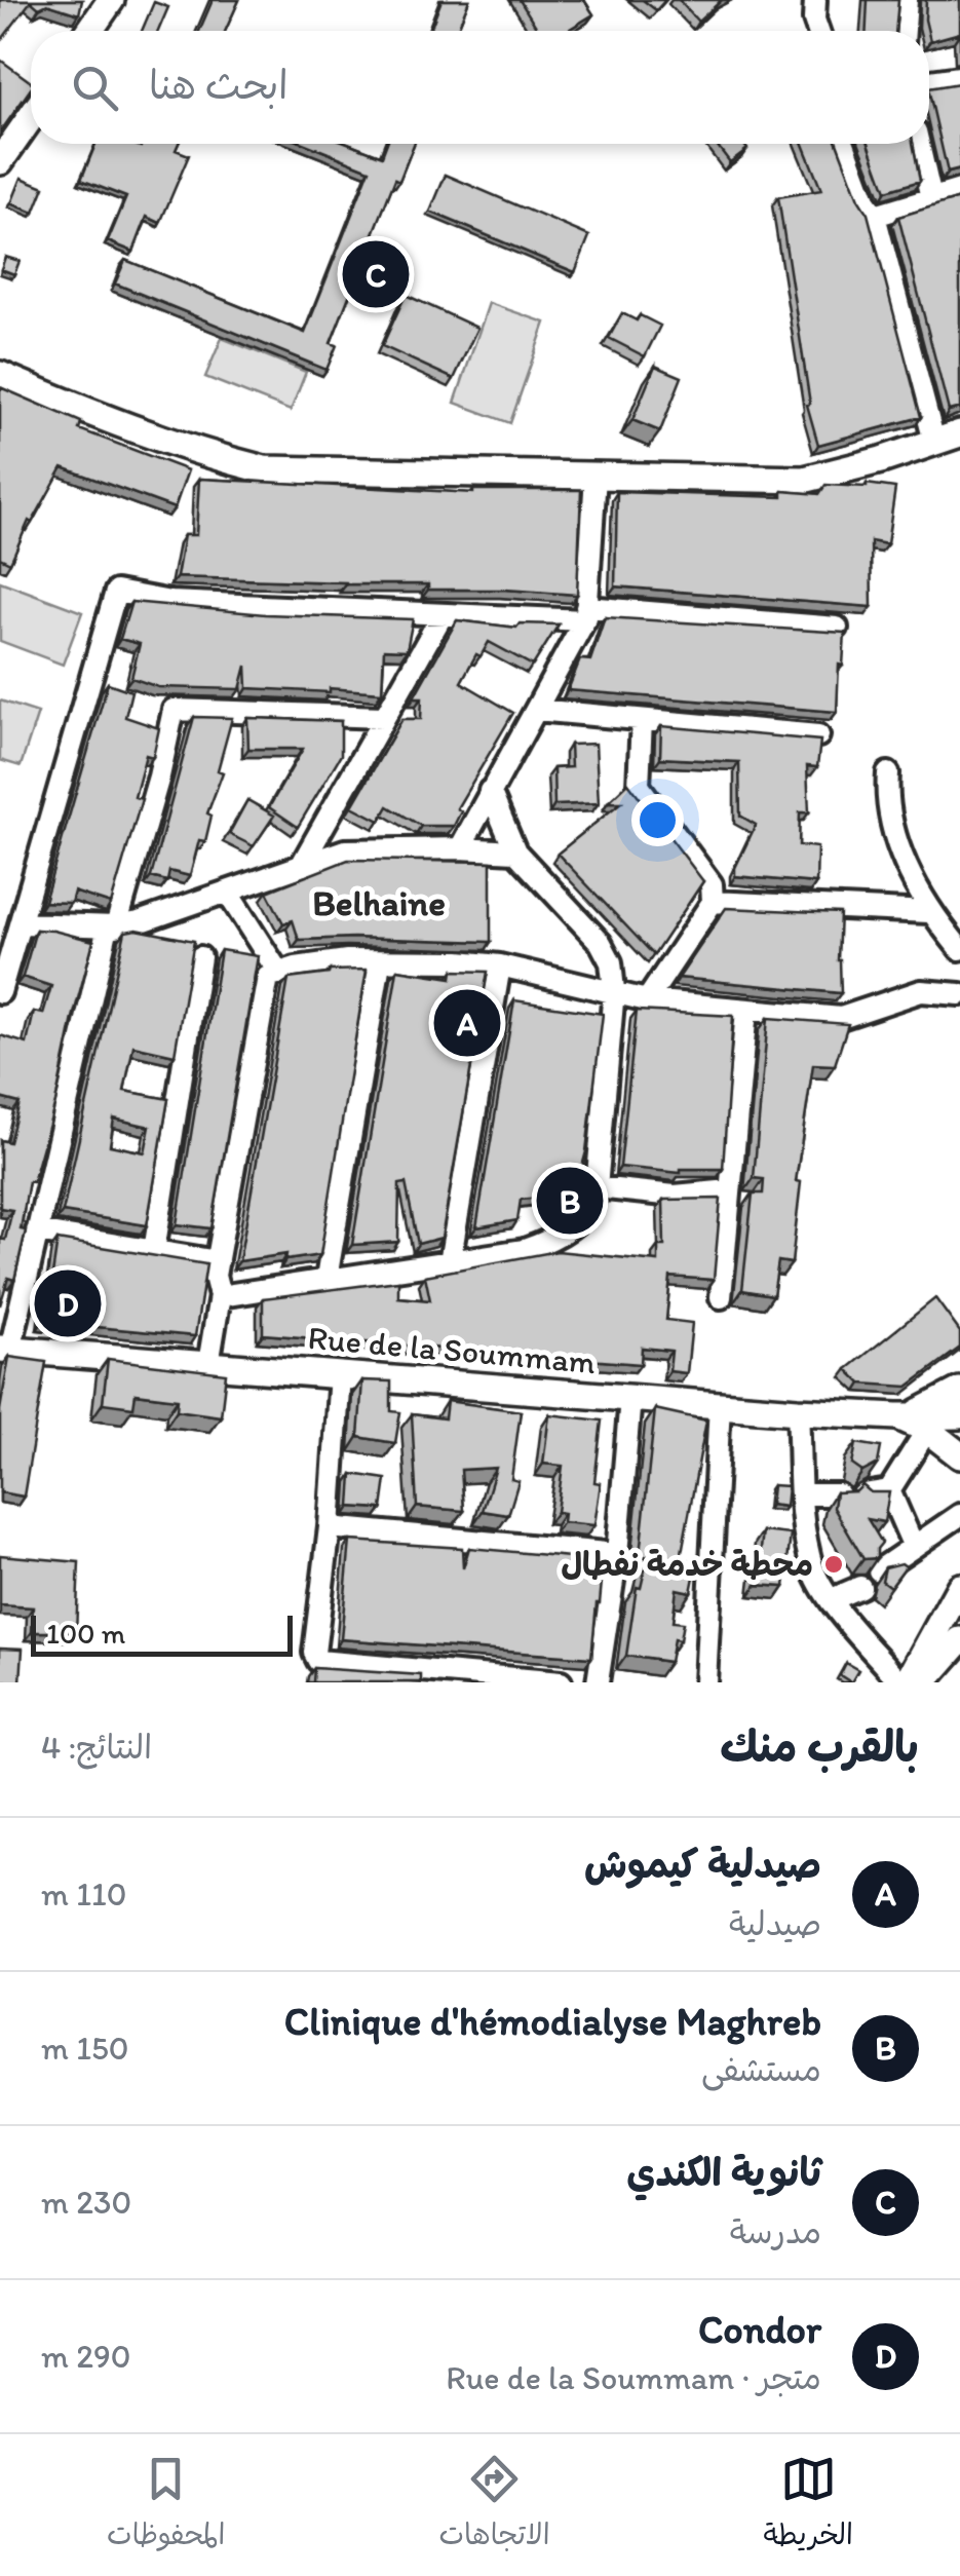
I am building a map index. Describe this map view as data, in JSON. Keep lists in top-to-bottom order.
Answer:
{
  "streets": {
    "main road": ["Rue de la Soummam"]
  },
  "districts": ["Belhaine"],
  "places": ["محطة خدمة نفطال"],
  "scale_bar": "100 m",
  "page": {
    "search": "ابحث هنا",
    "pins": [
      "C",
      "A",
      "B",
      "D"
    ],
    "scale": "100 m",
    "heading": ["بالقرب منك", "النتائج: 4"],
    "list": [
      {
        "mark": "A",
        "name": "صيدلية كيموش",
        "note": "صيدلية",
        "value": "110 m"
      },
      {
        "mark": "B",
        "name": "Clinique d'hémodialyse Maghreb",
        "note": "مستشفى",
        "value": "150 m"
      },
      {
        "mark": "C",
        "name": "ثانوية الكندي",
        "note": "مدرسة",
        "value": "230 m"
      },
      {
        "mark": "D",
        "name": "Condor",
        "note": "متجر · Rue de la Soummam",
        "value": "290 m"
      }
    ],
    "nav": ["الخريطة", "الاتجاهات", "المحفوظات"]
  }
}
